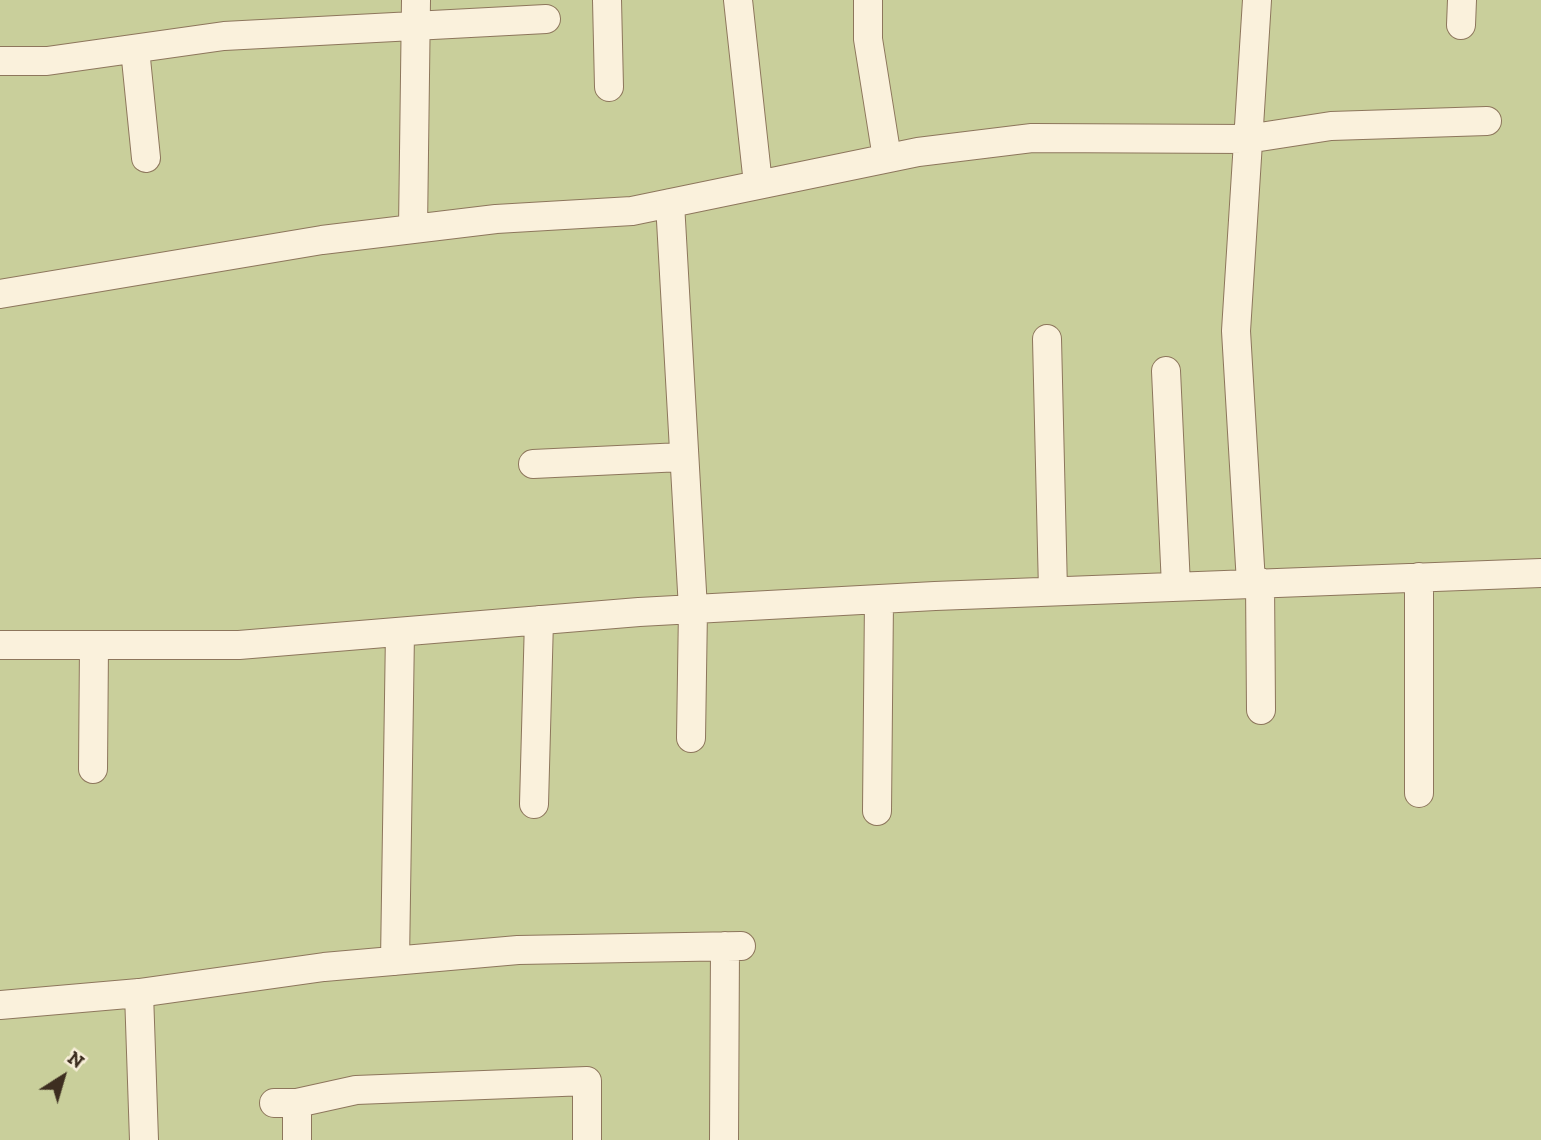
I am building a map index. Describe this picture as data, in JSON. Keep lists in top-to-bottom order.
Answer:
{
  "north": "top right"
}
